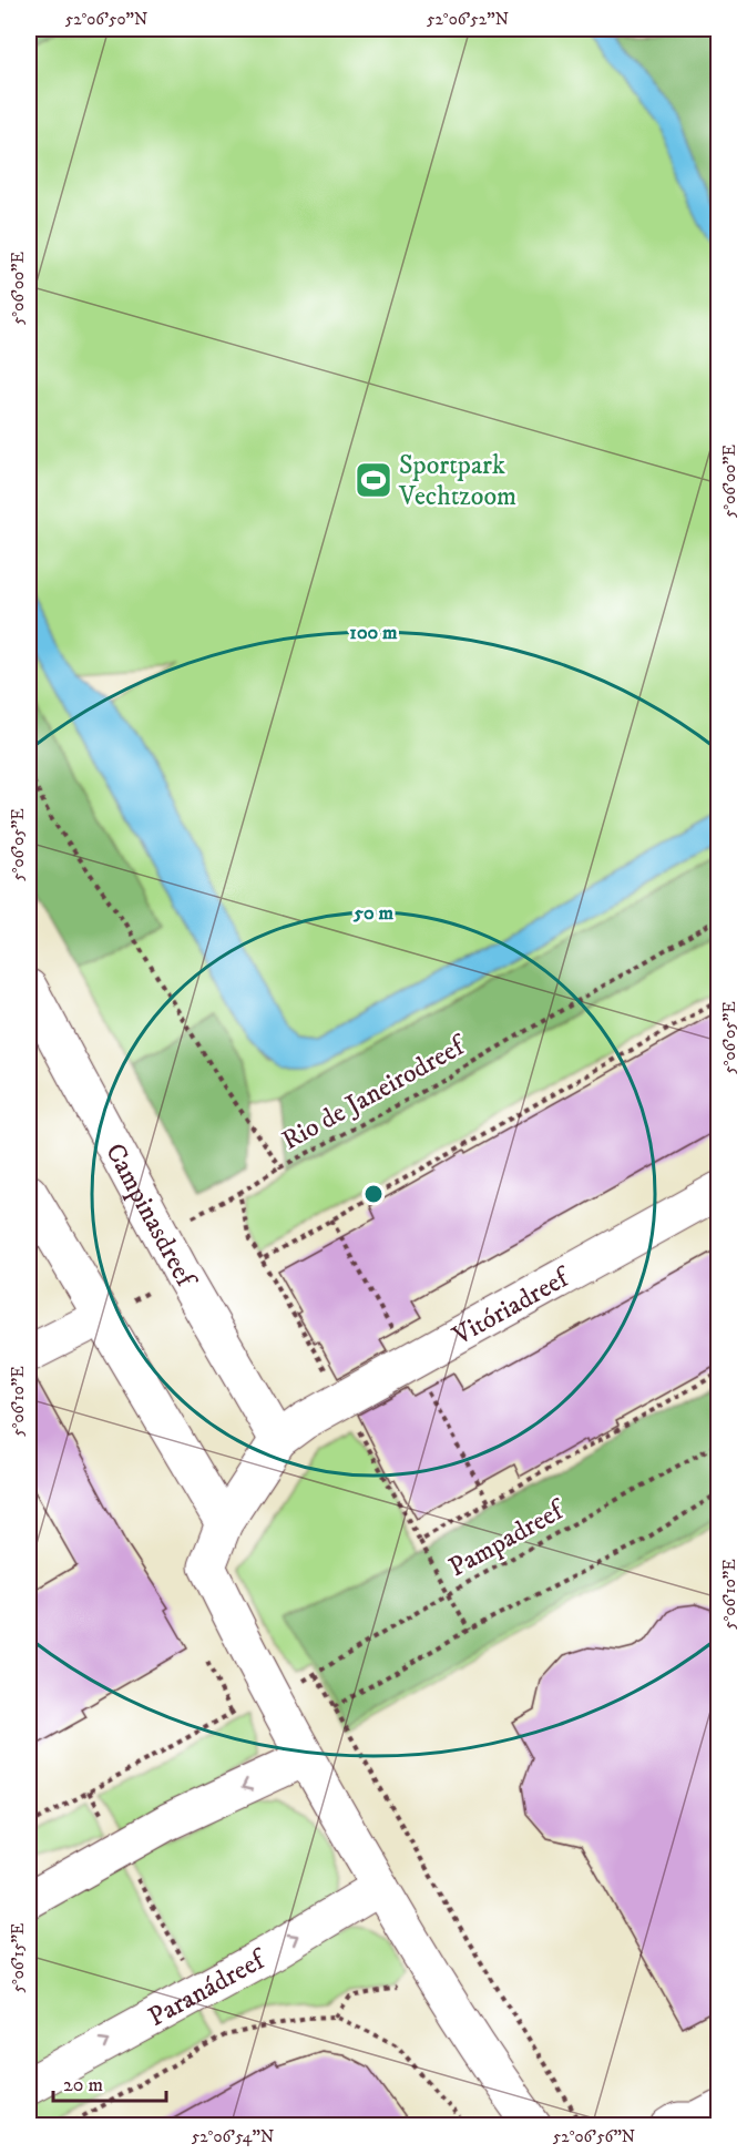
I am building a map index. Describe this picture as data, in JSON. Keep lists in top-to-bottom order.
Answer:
{
  "streets": {
    "street": ["Campinasdreef", "Vitóriadreef", "Paranádreef"],
    "path": ["Rio de Janeirodreef", "Pampadreef"]
  },
  "crossings": [
    ["Campinasdreef", "Vitóriadreef"]
  ],
  "places": {
    "sports": ["Sportpark Vechtzoom"]
  },
  "scale_bar": "20 m",
  "coordinates": [
    "52°06'50\"N",
    "52°06'52\"N",
    "5°06'00\"E",
    "5°06'05\"E",
    "5°06'10\"E",
    "5°06'15\"E",
    "52°06'54\"N",
    "52°06'56\"N"
  ],
  "rings": ["100 m", "50 m"]
}
